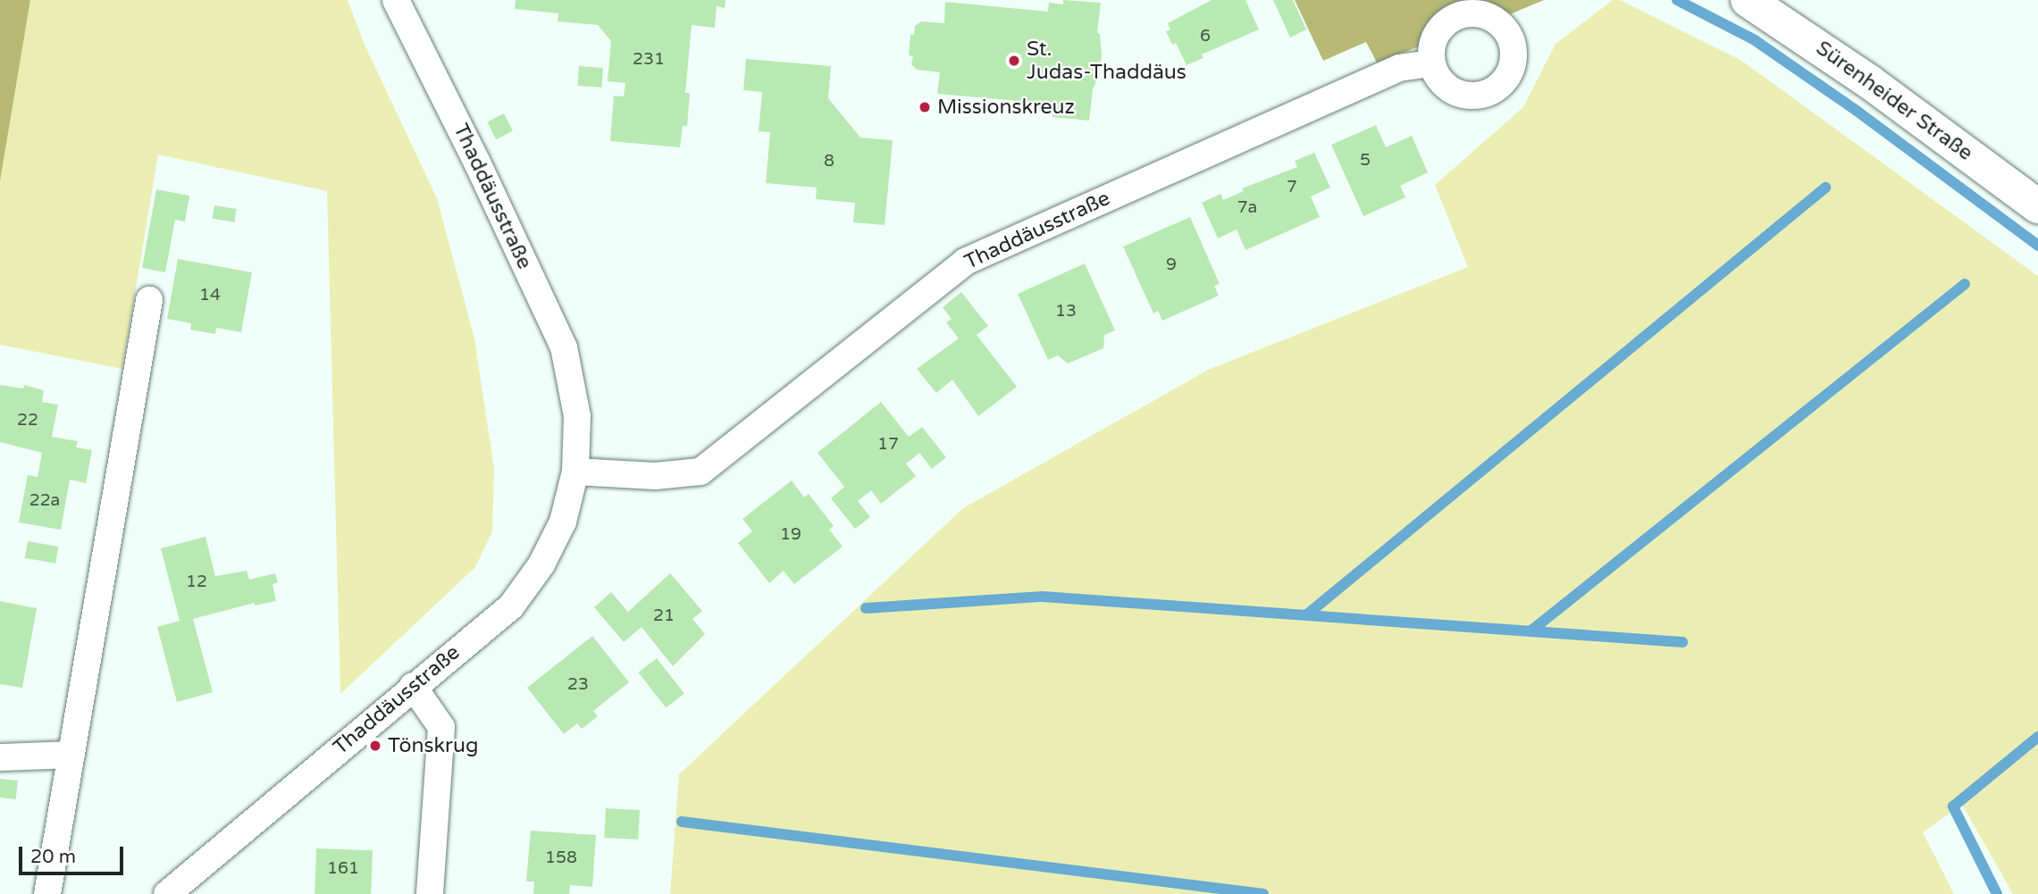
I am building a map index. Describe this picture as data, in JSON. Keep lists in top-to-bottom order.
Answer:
{
  "streets": {
    "main road": ["Sürenheider Straße"],
    "street": ["Thaddäusstraße"]
  },
  "places": ["St. Judas-Thaddäus", "Missionskreuz", "Tönskrug"],
  "house_numbers": [
    "6",
    "231",
    "5",
    "8",
    "7",
    "7a",
    "9",
    "14",
    "13",
    "22",
    "17",
    "22a",
    "19",
    "12",
    "21",
    "23",
    "158",
    "161"
  ],
  "scale_bar": "20 m"
}
